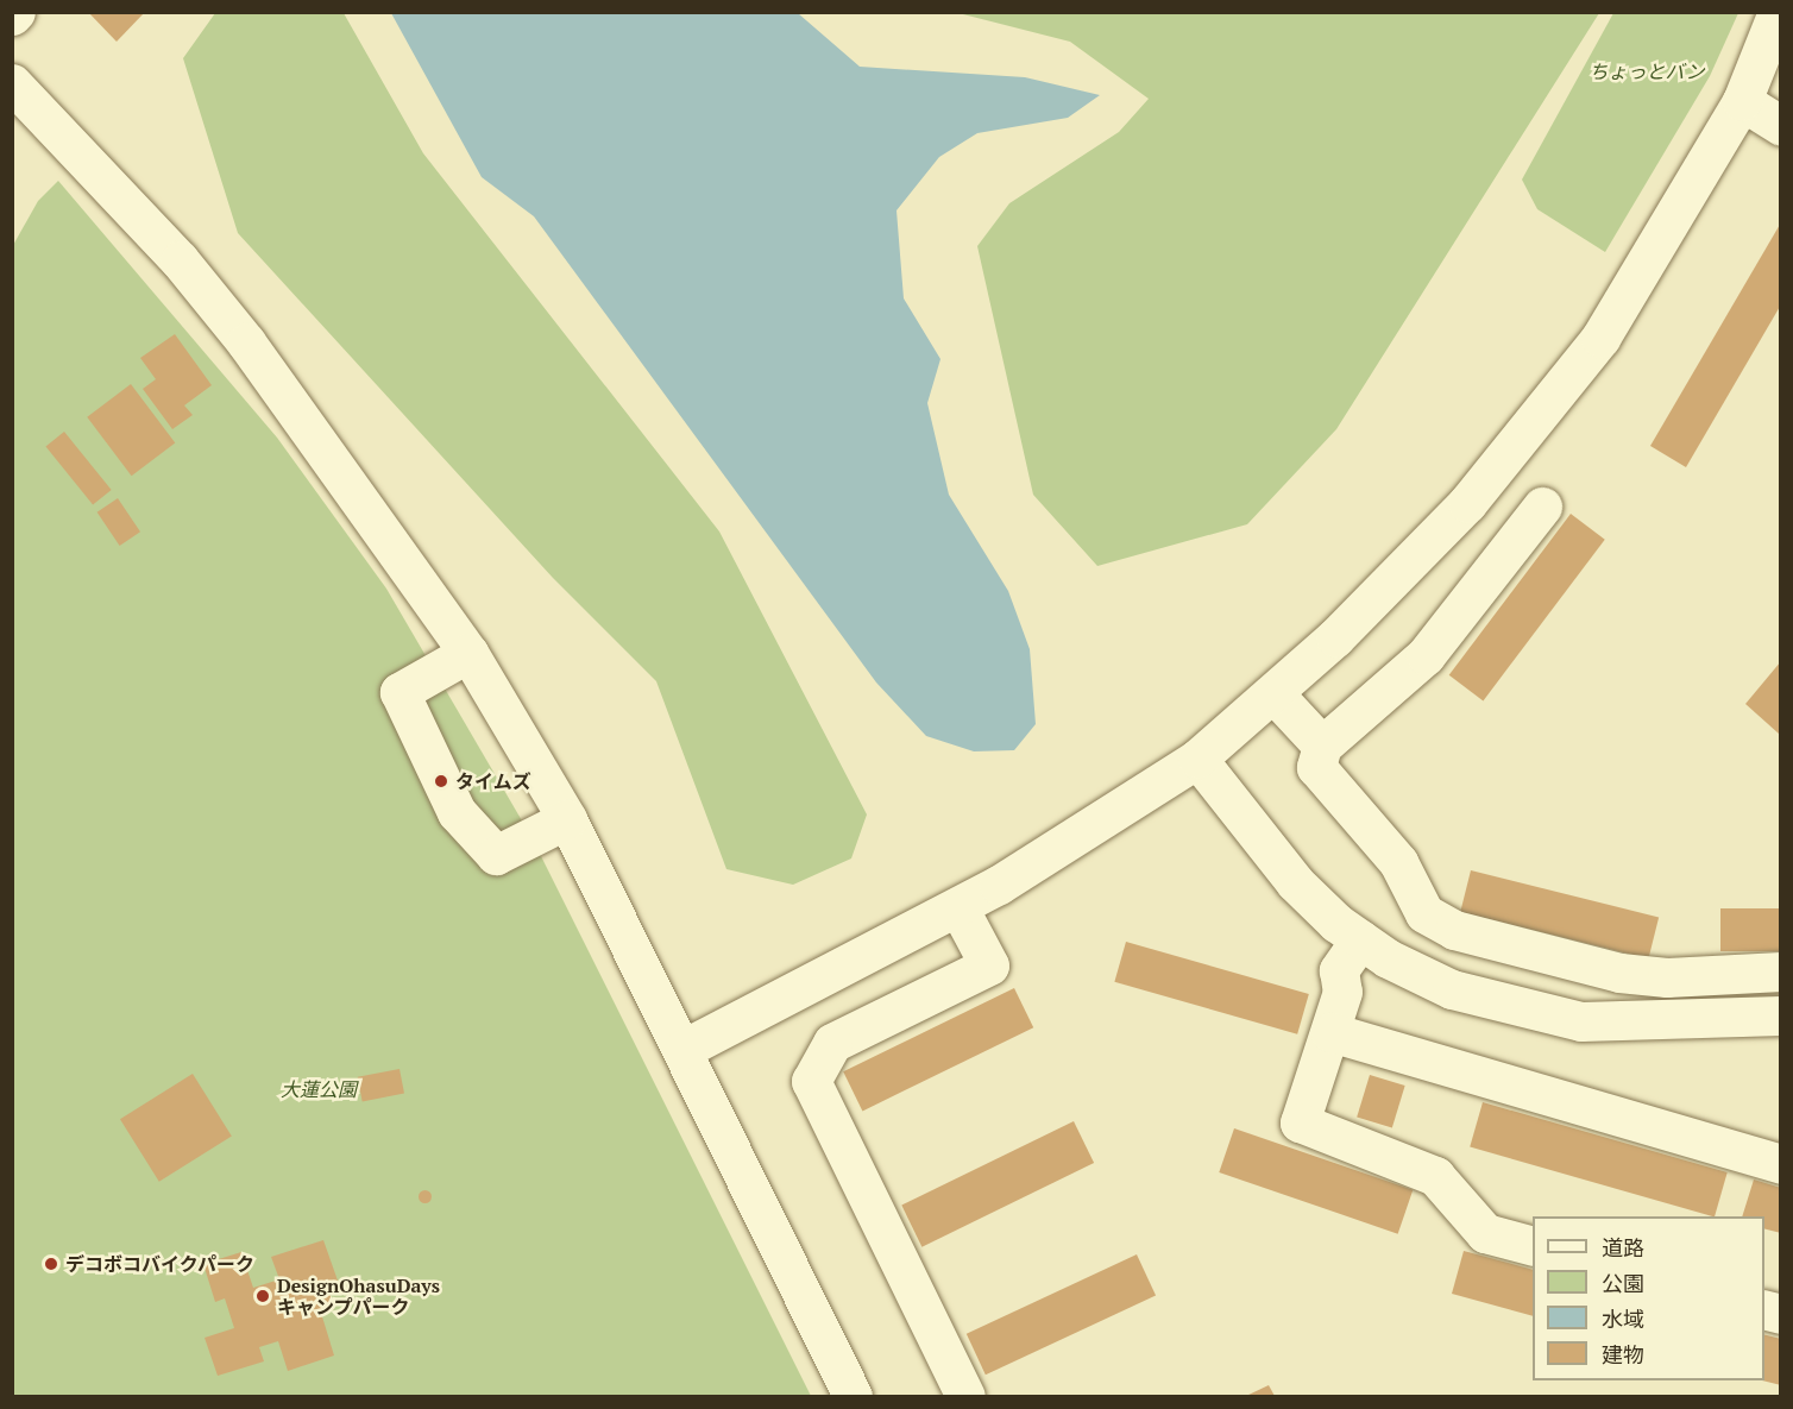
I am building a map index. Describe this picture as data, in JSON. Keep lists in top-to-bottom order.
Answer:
{
  "parks": ["ちょっとバン", "大蓮公園"],
  "places": ["タイムズ", "デコボコバイクパーク", "DesignOhasuDays キャンプパーク"],
  "legend": [
    "道路",
    "公園",
    "水域",
    "建物"
  ]
}
